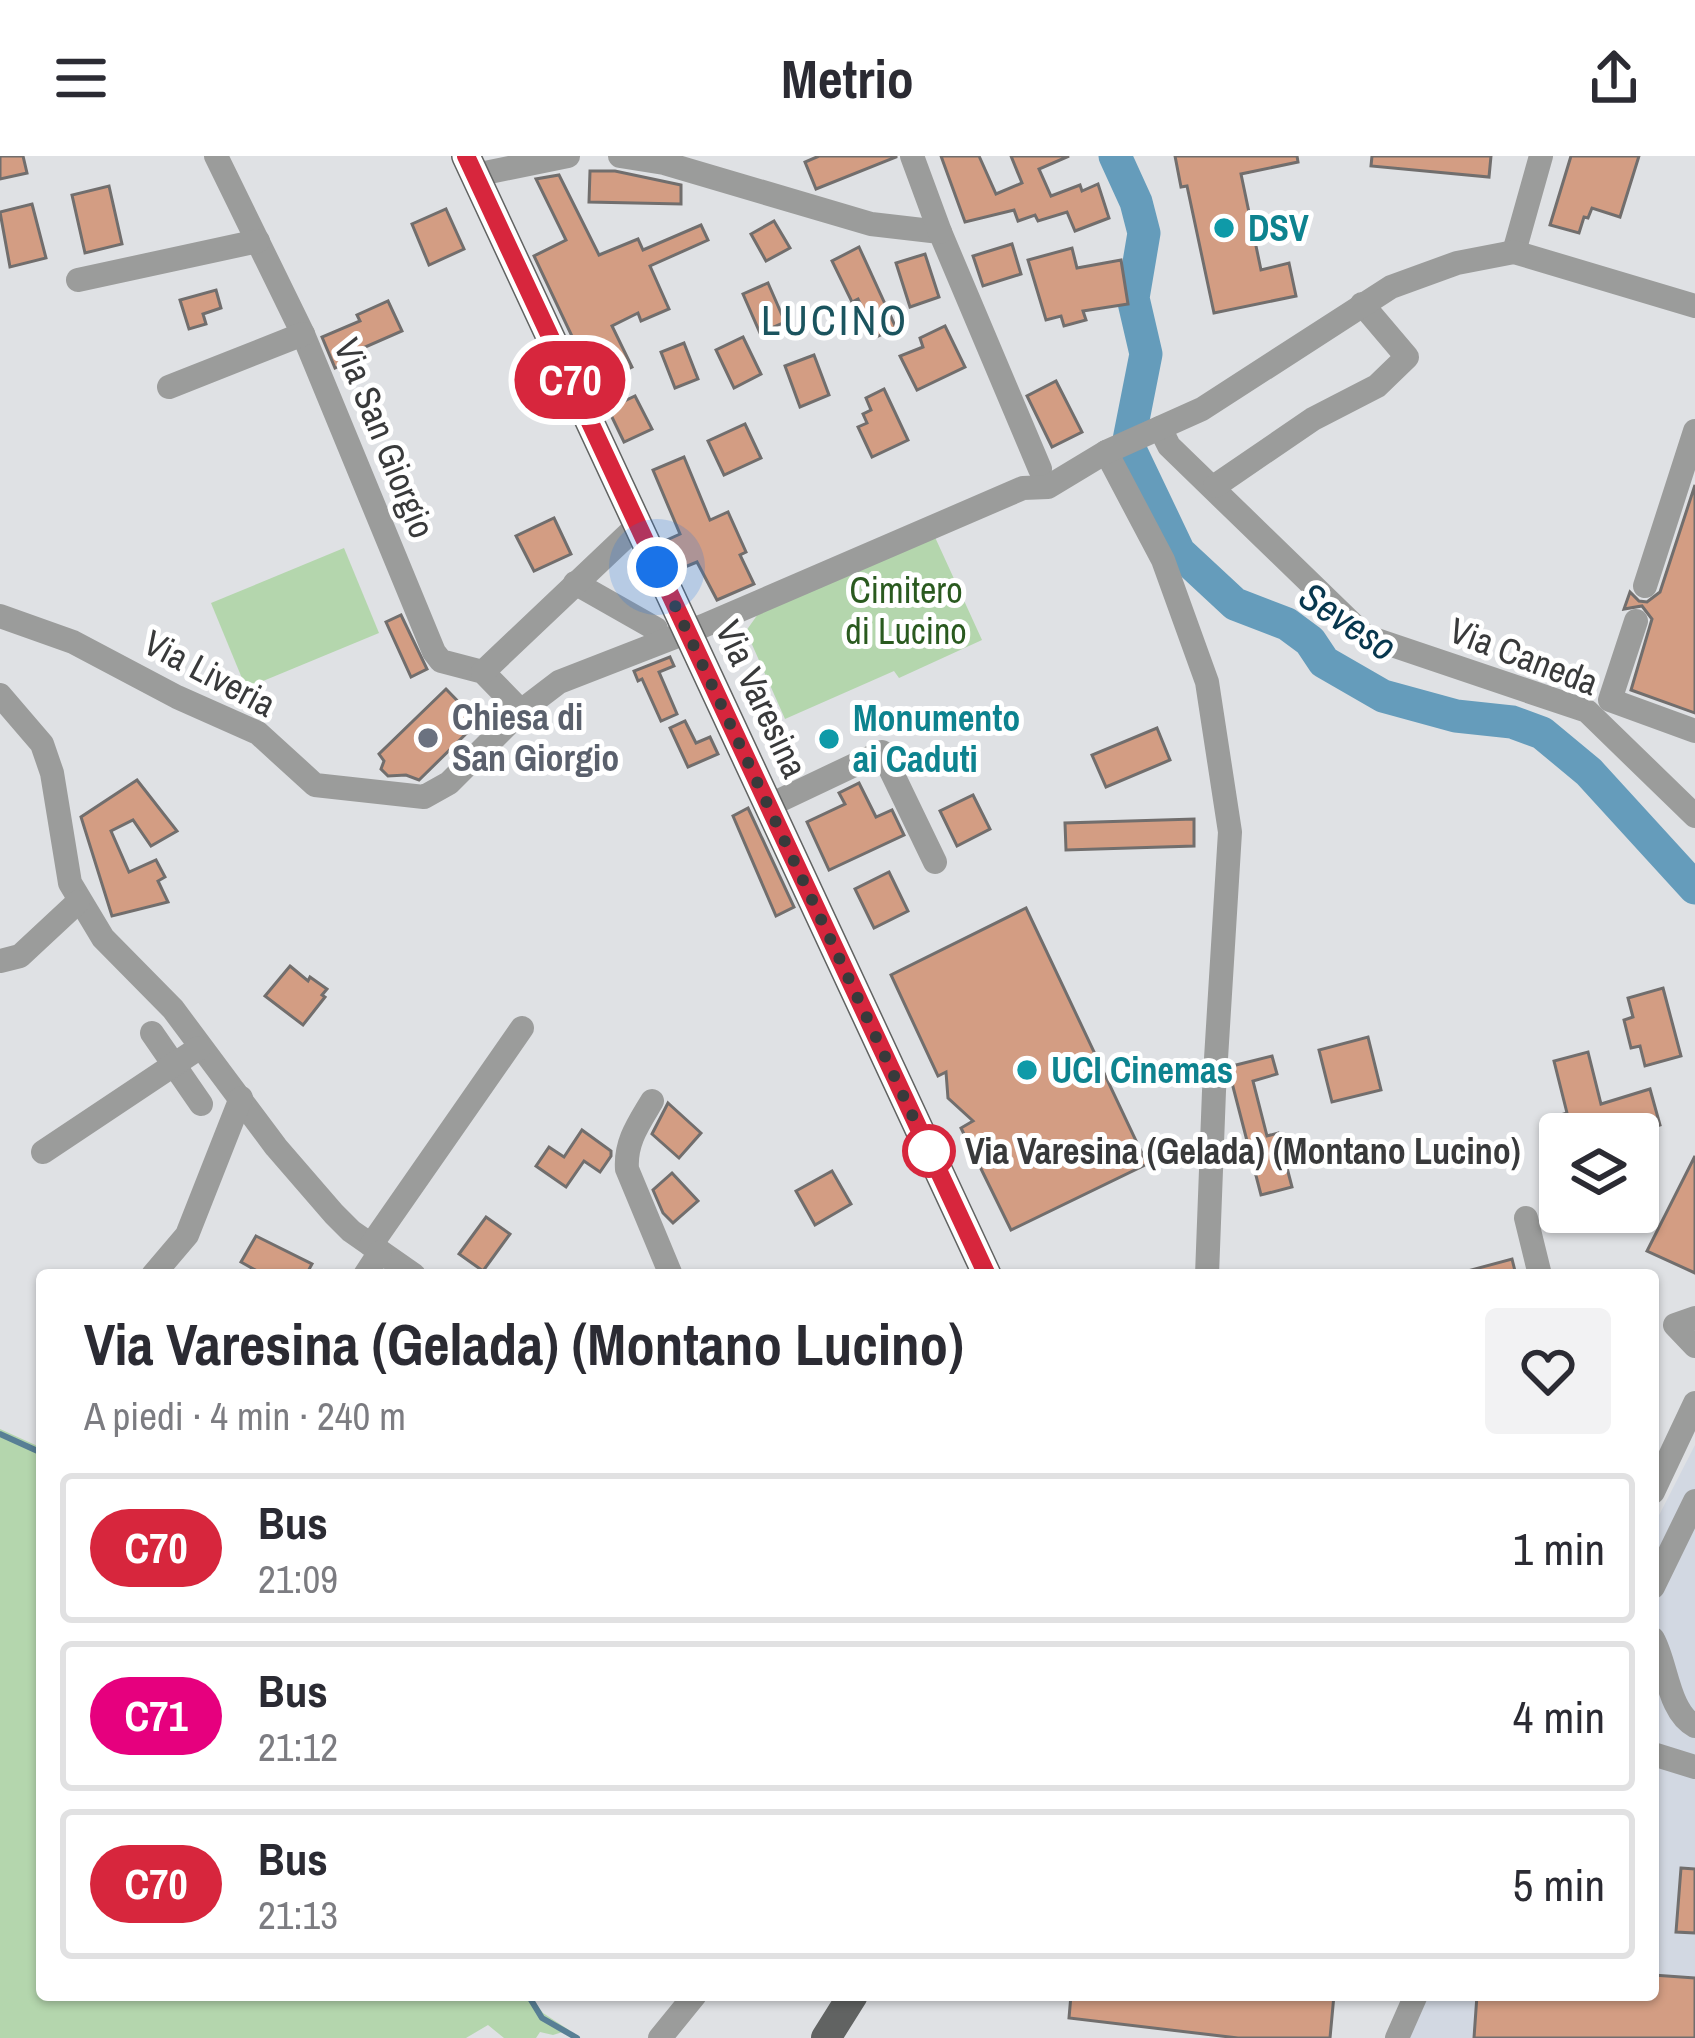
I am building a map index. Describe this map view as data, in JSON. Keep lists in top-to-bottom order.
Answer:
{
  "streets": {
    "main road": ["Via Varesina"],
    "street": ["Via San Giorgio", "Via Caneda", "Via Liveria"]
  },
  "crossings": [
    ["Via San Giorgio", "Via Liveria"],
    ["Via Liveria", "Via Varesina"]
  ],
  "districts": ["LUCINO"],
  "water": ["Seveso"],
  "parks": ["Cimitero di Lucino"],
  "places": [
    "DSV",
    "Chiesa di San Giorgio",
    "Monumento ai Caduti",
    "UCI Cinemas",
    "Via Varesina (Gelada) (Montano Lucino)"
  ],
  "lines": ["bus line C70"],
  "page": {
    "header": "Metrio",
    "on_map": "C70",
    "heading": ["Via Varesina (Gelada) (Montano Lucino)", "A piedi · 4 min · 240 m"],
    "list": [
      {
        "mark": "C70",
        "name": "Bus",
        "note": "21:09",
        "value": "1 min"
      },
      {
        "mark": "C71",
        "name": "Bus",
        "note": "21:12",
        "value": "4 min"
      },
      {
        "mark": "C70",
        "name": "Bus",
        "note": "21:13",
        "value": "5 min"
      }
    ]
  }
}
